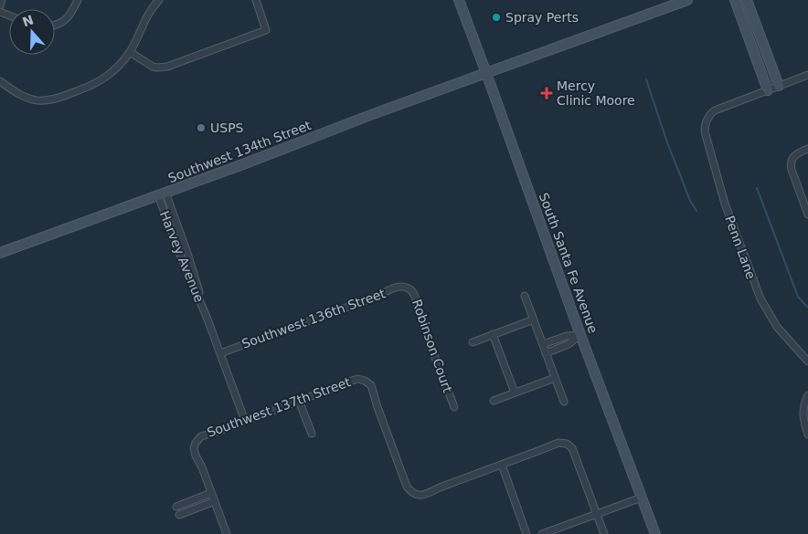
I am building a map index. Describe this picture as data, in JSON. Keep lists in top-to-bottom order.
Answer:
{
  "streets": {
    "main road": ["Southwest 134th Street", "South Santa Fe Avenue"],
    "street": [
      "Penn Lane",
      "Harvey Avenue",
      "Southwest 136th Street",
      "Robinson Court",
      "Southwest 137th Street"
    ]
  },
  "crossings": [
    ["Southwest 134th Street", "Harvey Avenue"],
    ["Southwest 134th Street", "South Santa Fe Avenue"],
    ["Harvey Avenue", "Southwest 136th Street"],
    ["Harvey Avenue", "Southwest 137th Street"],
    ["Southwest 136th Street", "Robinson Court"]
  ],
  "places": {
    "other": ["Spray Perts", "USPS"],
    "health": ["Mercy Clinic Moore"]
  },
  "north": "top"
}
